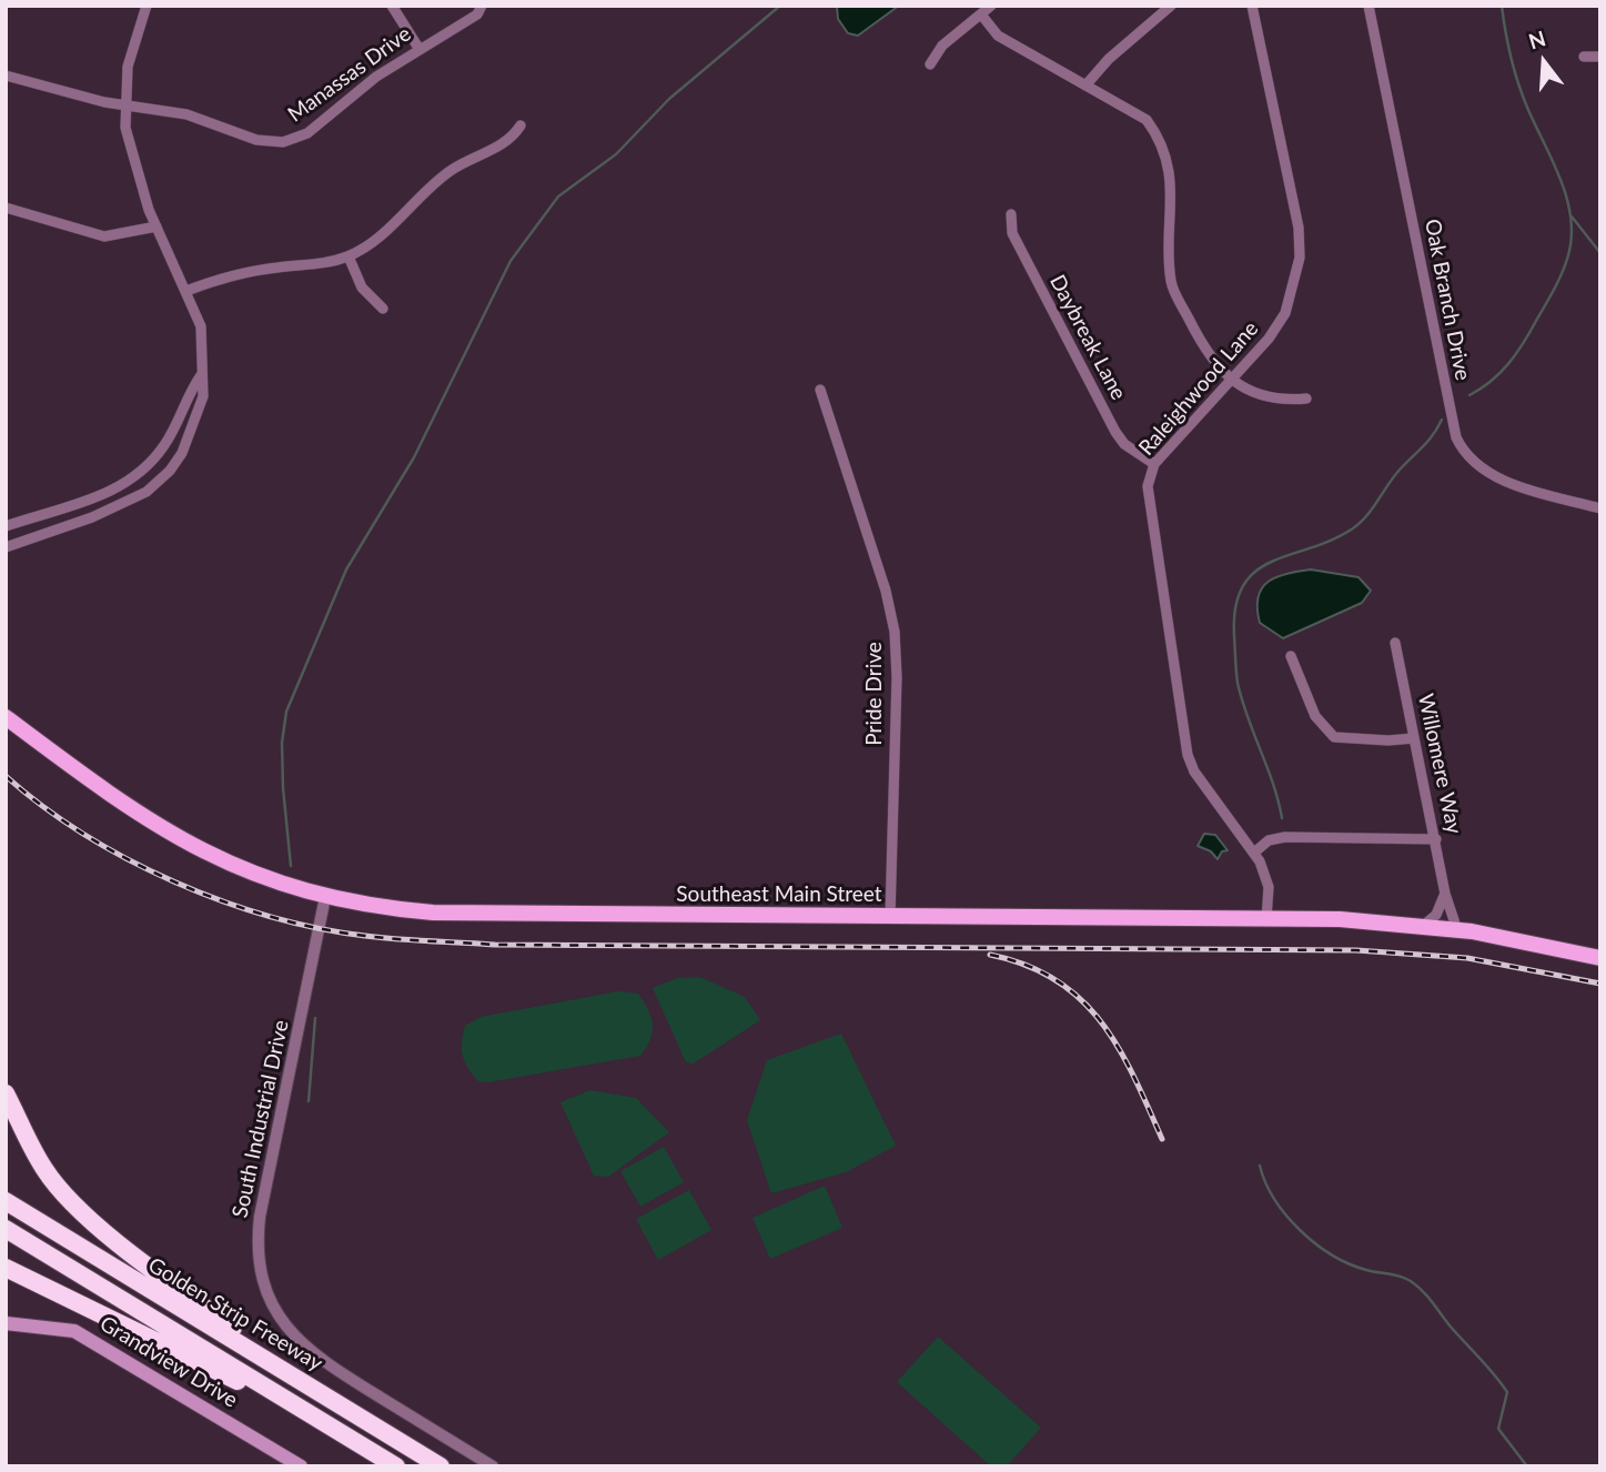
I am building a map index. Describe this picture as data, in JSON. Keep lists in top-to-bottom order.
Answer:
{
  "streets": {
    "highway": ["Golden Strip Freeway"],
    "main road": ["Southeast Main Street", "Grandview Drive"],
    "street": [
      "Manassas Drive",
      "Oak Branch Drive",
      "Daybreak Lane",
      "Raleighwood Lane",
      "Pride Drive",
      "Willomere Way",
      "South Industrial Drive"
    ]
  },
  "crossings": [
    ["Daybreak Lane", "Raleighwood Lane"],
    ["Raleighwood Lane", "Southeast Main Street"],
    ["Pride Drive", "Southeast Main Street"],
    ["Willomere Way", "Southeast Main Street"],
    ["Southeast Main Street", "South Industrial Drive"]
  ],
  "north": "top"
}
